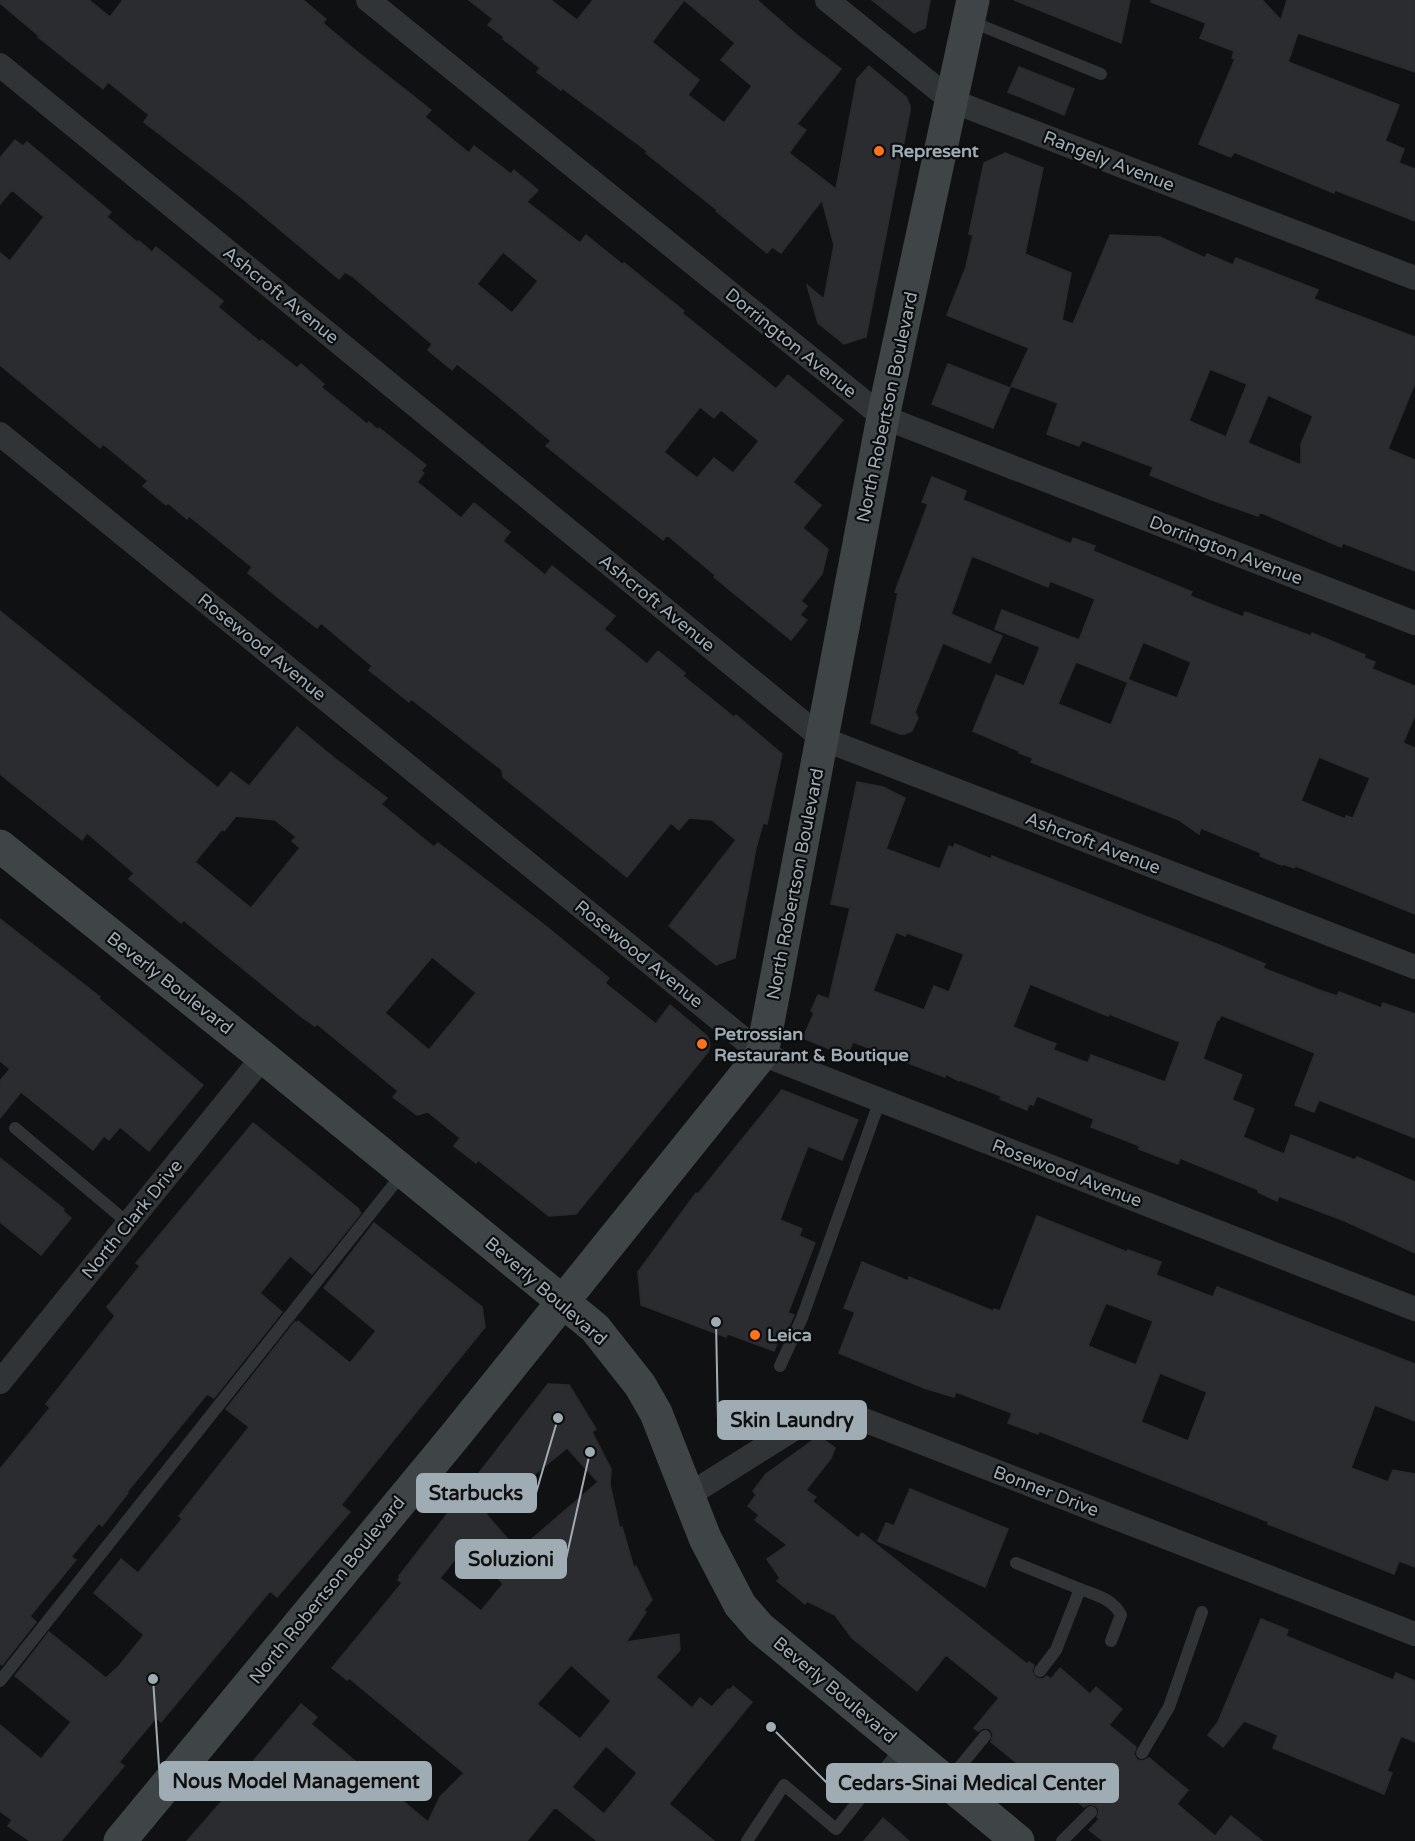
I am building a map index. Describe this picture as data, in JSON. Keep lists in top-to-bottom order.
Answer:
{
  "streets": {
    "street": [
      "Rangely Avenue",
      "Ashcroft Avenue",
      "Dorrington Avenue",
      "North Robertson Boulevard",
      "Rosewood Avenue",
      "Beverly Boulevard",
      "North Clark Drive",
      "Bonner Drive"
    ]
  },
  "crossings": [
    ["Rangely Avenue", "North Robertson Boulevard"],
    ["Ashcroft Avenue", "North Robertson Boulevard"],
    ["Dorrington Avenue", "North Robertson Boulevard"],
    ["North Robertson Boulevard", "Rosewood Avenue"],
    ["North Robertson Boulevard", "Beverly Boulevard"],
    ["Beverly Boulevard", "North Clark Drive"],
    ["Beverly Boulevard", "Bonner Drive"]
  ],
  "places": [
    "Represent",
    "Petrossian Restaurant & Boutique",
    "Skin Laundry",
    "Leica",
    "Starbucks",
    "Soluzioni",
    "Nous Model Management",
    "Cedars-Sinai Medical Center"
  ]
}
